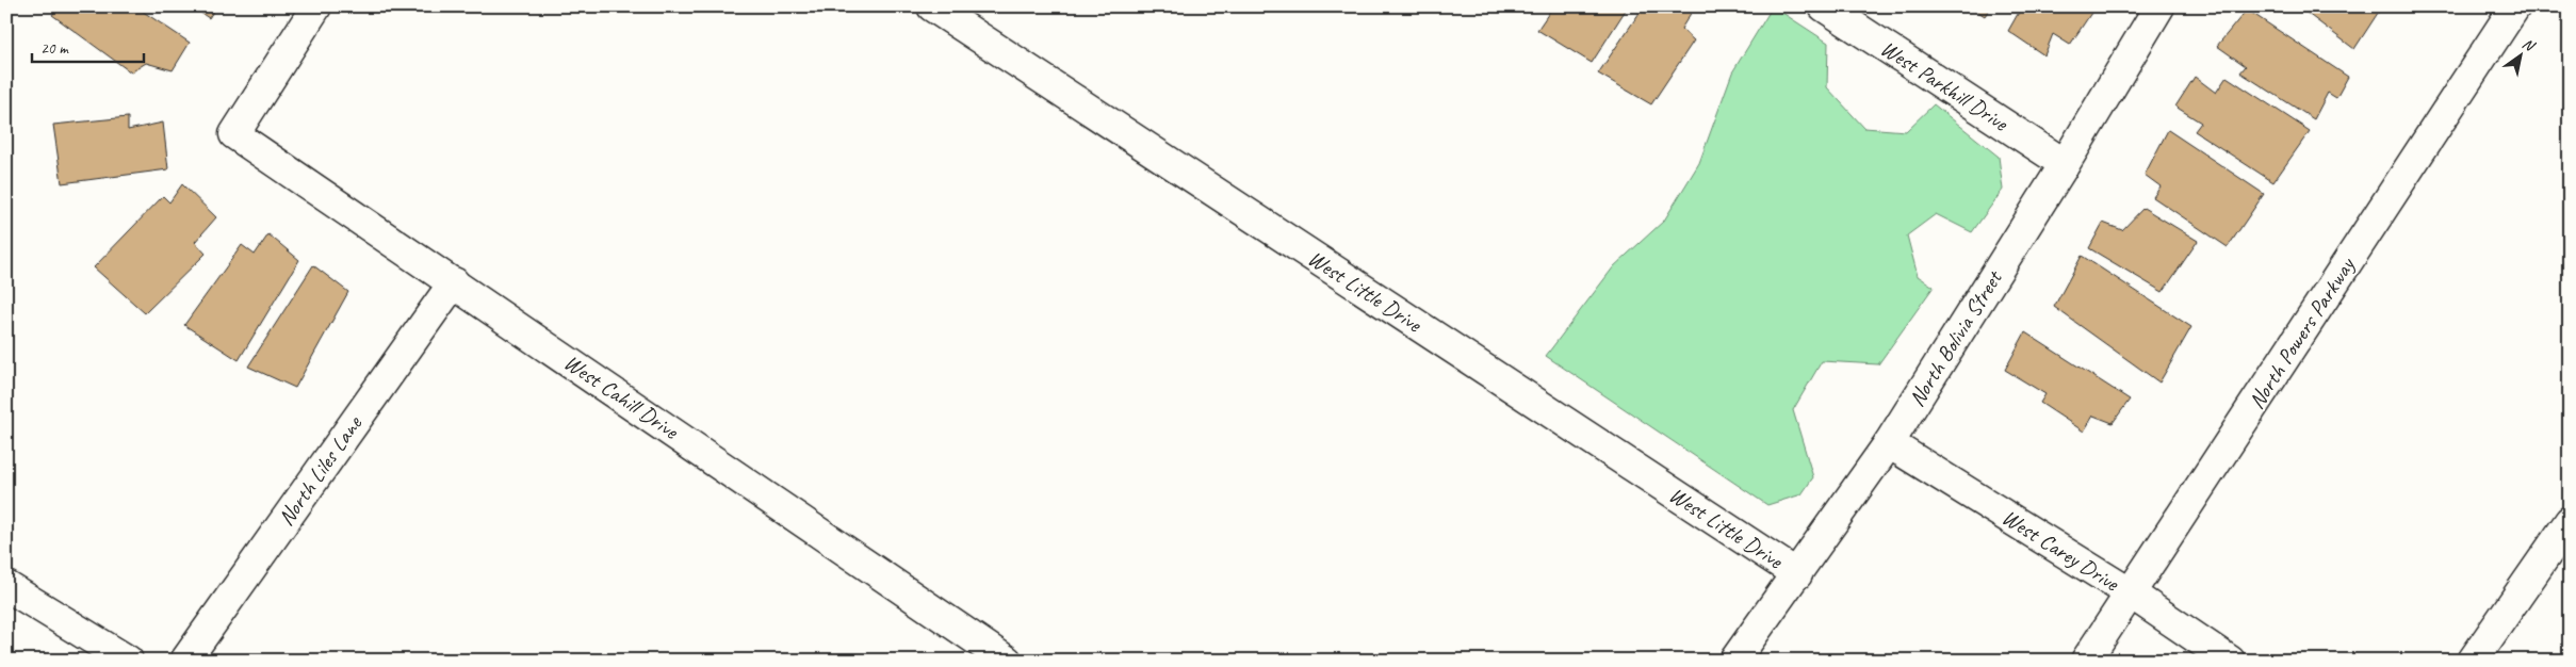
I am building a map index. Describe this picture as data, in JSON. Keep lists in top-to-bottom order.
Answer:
{
  "streets": {
    "street": [
      "West Parkhill Drive",
      "West Little Drive",
      "North Powers Parkway",
      "North Bolivia Street",
      "West Cahill Drive",
      "North Liles Lane",
      "West Carey Drive"
    ]
  },
  "crossings": [
    ["West Parkhill Drive", "North Bolivia Street"],
    ["West Little Drive", "North Bolivia Street"],
    ["North Powers Parkway", "West Carey Drive"],
    ["North Bolivia Street", "West Carey Drive"],
    ["West Cahill Drive", "North Liles Lane"]
  ],
  "scale_bar": "20 m",
  "north": "top right"
}
